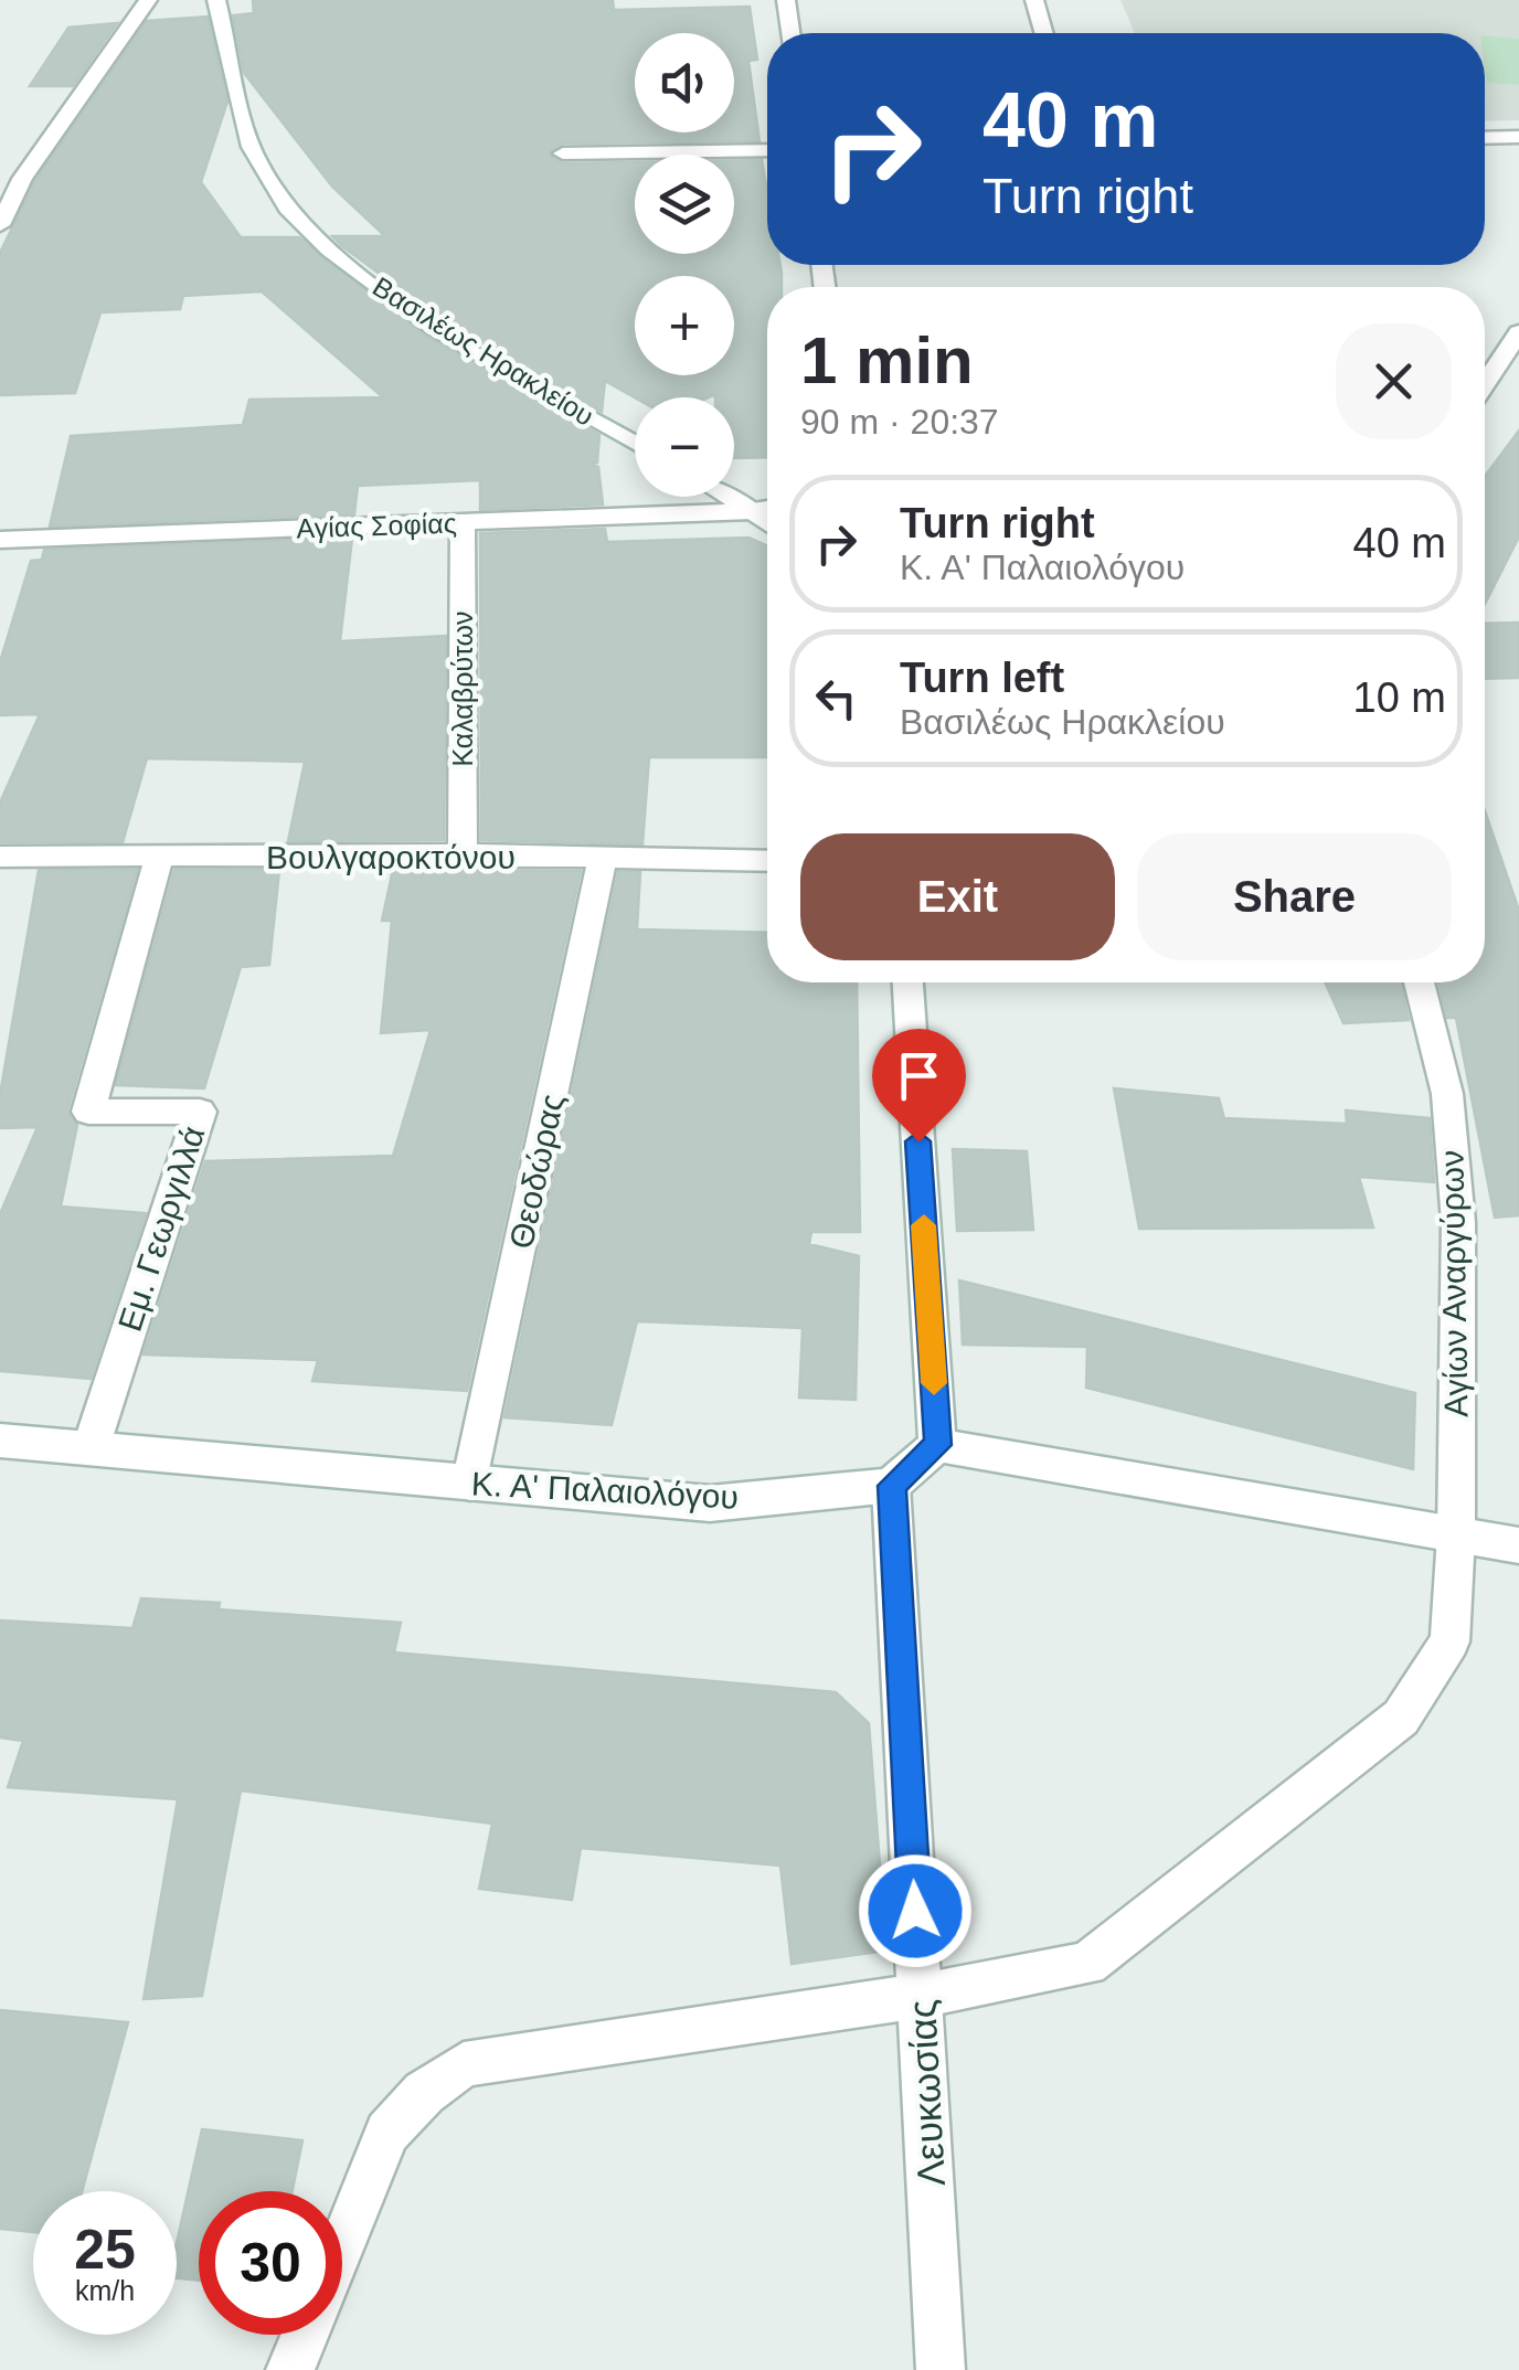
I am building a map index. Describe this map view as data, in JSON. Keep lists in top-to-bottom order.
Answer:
{
  "streets": {
    "street": [
      "Βασιλέως Ηρακλείου",
      "Αγίας Σοφίας",
      "Καλαβρύτων",
      "Βουλγαροκτόνου",
      "Θεοδώρας",
      "Εμ. Γεωργιλλά",
      "Αγίων Αναργύρων",
      "Κ. Α' Παλαιολόγου",
      "Λευκωσίας"
    ]
  },
  "crossings": [
    ["Αγίας Σοφίας", "Καλαβρύτων"],
    ["Καλαβρύτων", "Βουλγαροκτόνου"],
    ["Βουλγαροκτόνου", "Θεοδώρας"],
    ["Βουλγαροκτόνου", "Εμ. Γεωργιλλά"],
    ["Θεοδώρας", "Κ. Α' Παλαιολόγου"],
    ["Εμ. Γεωργιλλά", "Κ. Α' Παλαιολόγου"],
    ["Αγίων Αναργύρων", "Λευκωσίας"],
    ["Κ. Α' Παλαιολόγου", "Λευκωσίας"]
  ],
  "page": {
    "map_buttons": ["+", "−"],
    "turn": ["40 m", "Turn right"],
    "heading": ["1 min", "90 m · 20:37"],
    "list": [
      {
        "name": "Turn right",
        "note": "Κ. Α' Παλαιολόγου",
        "value": "40 m"
      },
      {
        "name": "Turn left",
        "note": "Βασιλέως Ηρακλείου",
        "value": "10 m"
      }
    ],
    "buttons": ["Exit", "Share"],
    "speed": "25 km/h",
    "limit": "30"
  }
}
